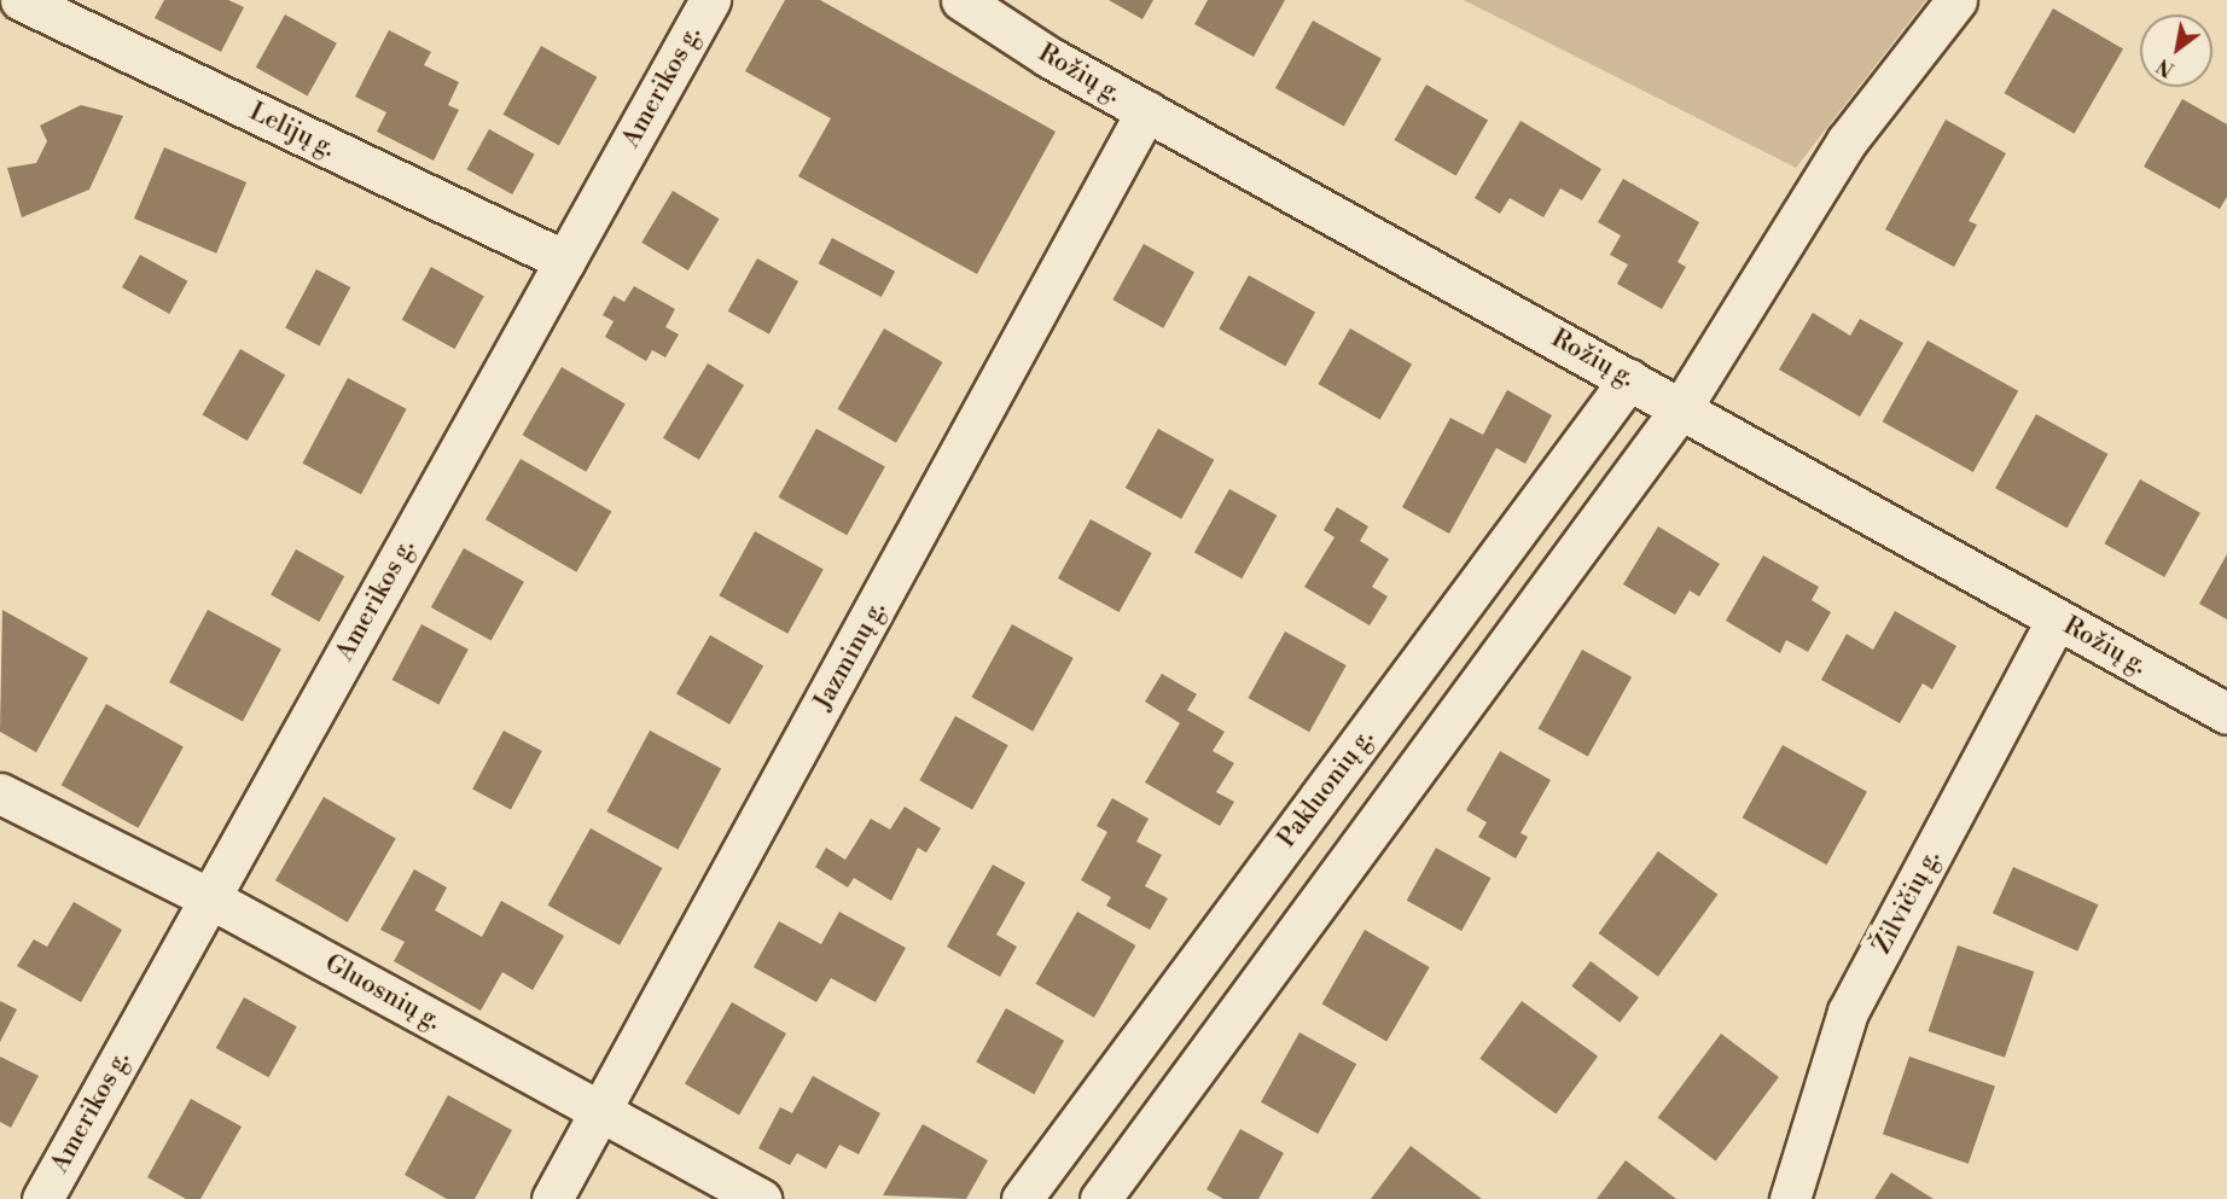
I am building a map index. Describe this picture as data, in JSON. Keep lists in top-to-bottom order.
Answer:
{
  "streets": {
    "street": [
      "Rožių g.",
      "Amerikos g.",
      "Lelijų g.",
      "Jazminų g.",
      "Pakluonių g.",
      "Žilvičių g.",
      "Gluosnių g."
    ]
  },
  "crossings": [
    ["Rožių g.", "Jazminų g."],
    ["Rožių g.", "Pakluonių g."],
    ["Rožių g.", "Žilvičių g."],
    ["Amerikos g.", "Lelijų g."],
    ["Amerikos g.", "Gluosnių g."],
    ["Jazminų g.", "Gluosnių g."]
  ],
  "north": "bottom left"
}
